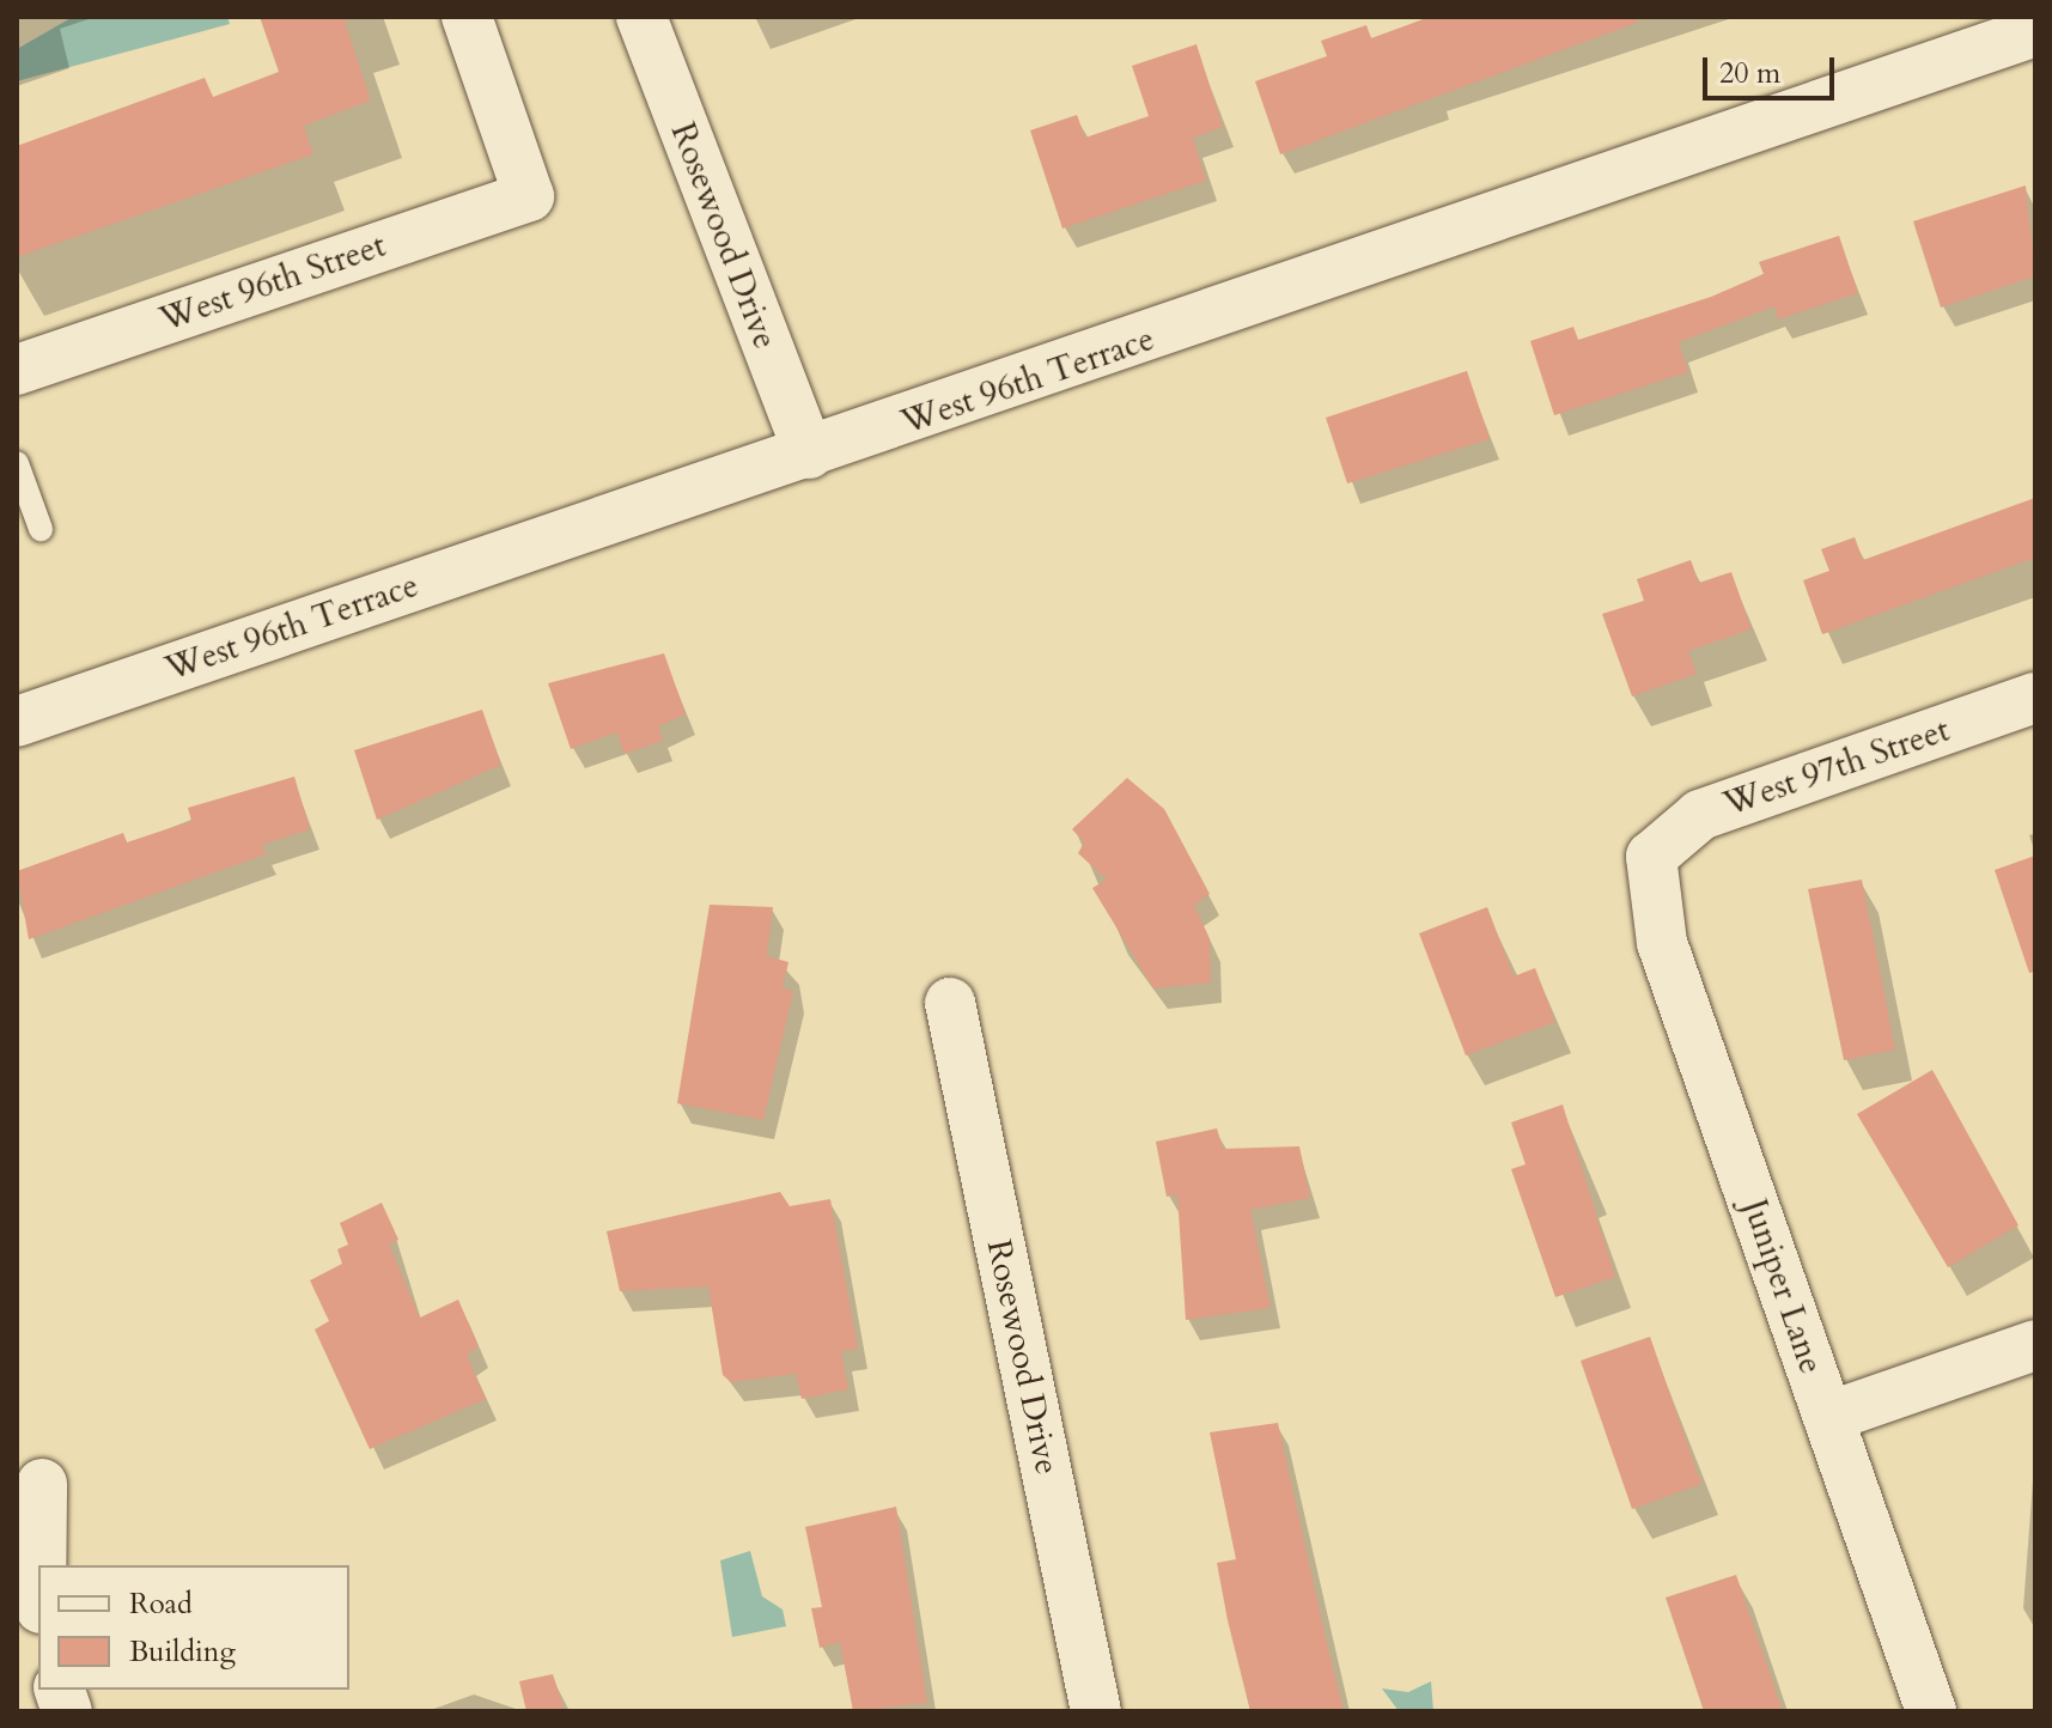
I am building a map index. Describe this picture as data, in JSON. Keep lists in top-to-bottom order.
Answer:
{
  "streets": {
    "street": [
      "Rosewood Drive",
      "West 96th Street",
      "West 96th Terrace",
      "West 97th Street",
      "Juniper Lane"
    ]
  },
  "crossings": [
    ["Rosewood Drive", "West 96th Terrace"],
    ["West 97th Street", "Juniper Lane"]
  ],
  "legend": ["Road", "Building"],
  "scale_bar": "20 m"
}
